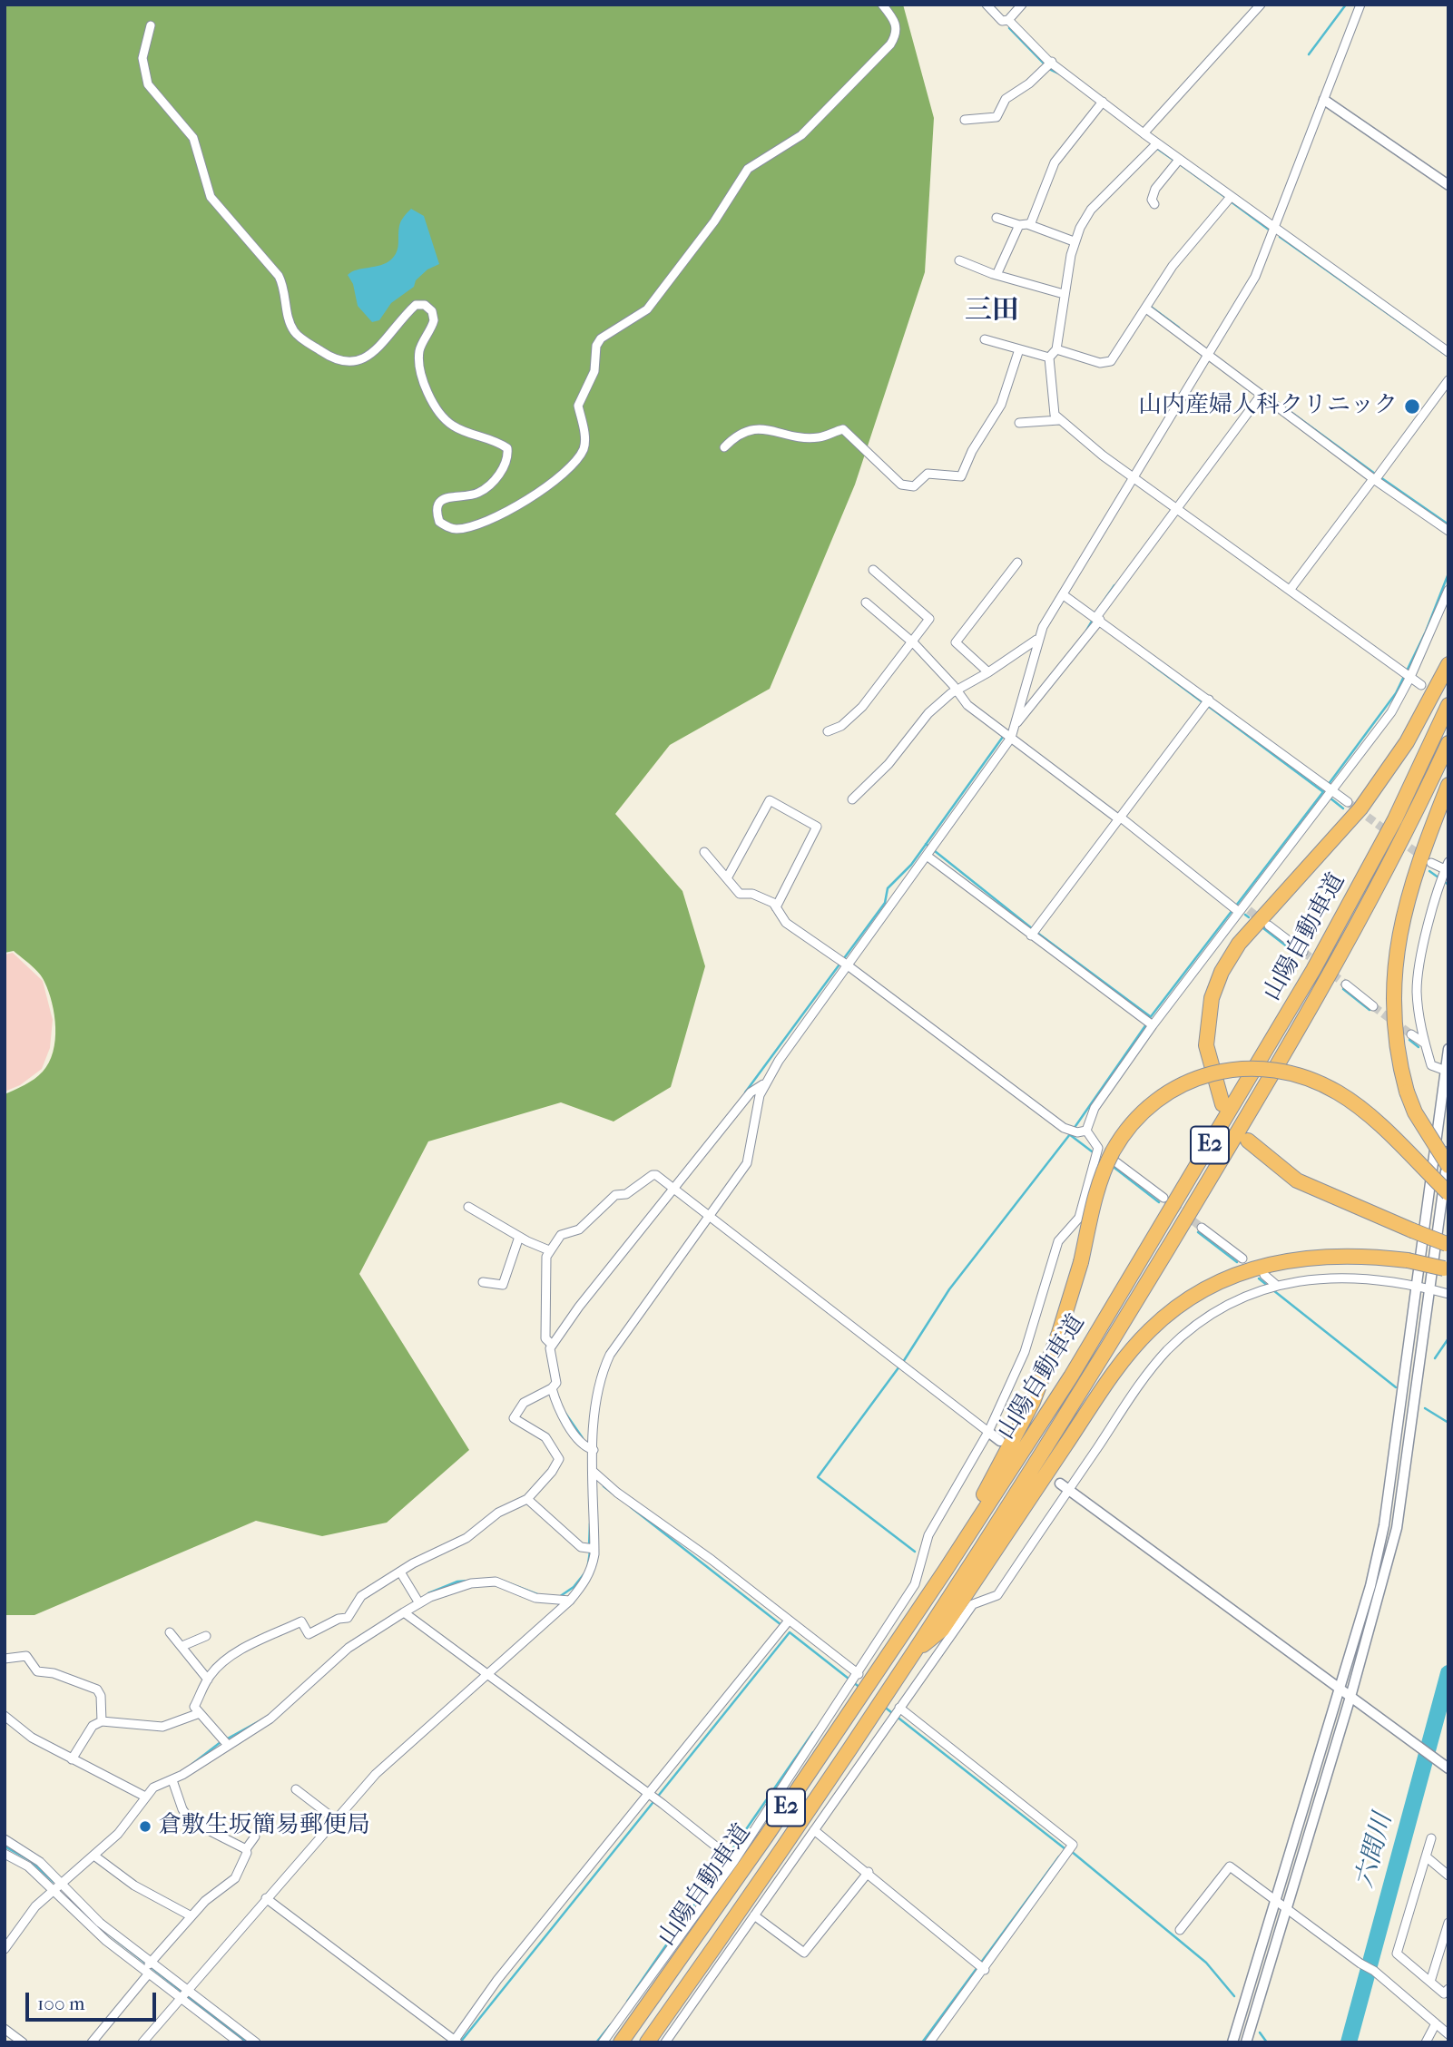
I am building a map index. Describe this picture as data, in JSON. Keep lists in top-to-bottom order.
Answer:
{
  "streets": {
    "highway": ["山陽自動車道", "E2"]
  },
  "districts": ["三田"],
  "water": ["六間川"],
  "places": ["山内産婦人科クリニック", "倉敷生坂簡易郵便局"],
  "scale_bar": "100 m"
}
